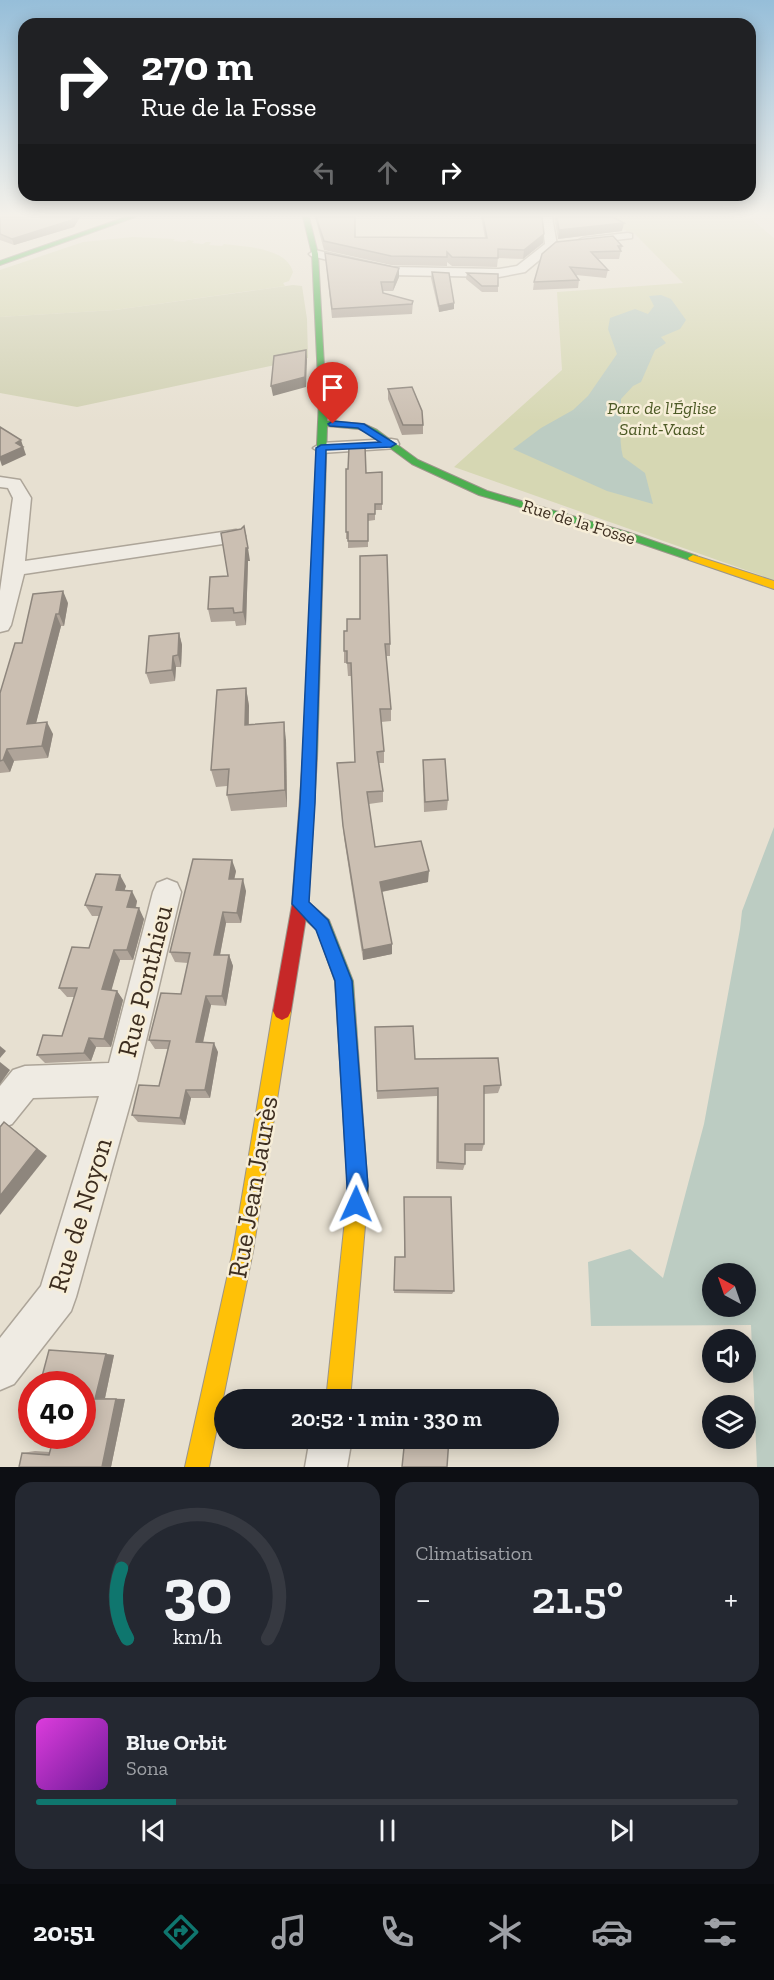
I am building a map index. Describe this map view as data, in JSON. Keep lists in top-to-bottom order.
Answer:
{
  "streets": {
    "main road": ["Rue de la Fosse", "Rue Jean Jaurès"],
    "street": ["Rue Ponthieu", "Rue de Noyon"]
  },
  "crossings": [
    ["Rue de la Fosse", "Rue Jean Jaurès"],
    ["Rue Ponthieu", "Rue de Noyon"]
  ],
  "parks": ["Parc de l'Église Saint-Vaast"],
  "north": "top left",
  "page": {
    "turn": ["270 m", "Rue de la Fosse"],
    "limit": "40",
    "trip": "20:52 · 1 min · 330 m",
    "tile": "Climatisation",
    "heat": ["−", "21.5°", "+"],
    "song": ["Blue Orbit", "Sona"],
    "tabs": "20:51",
    "gauge": ["30", "km/h"]
  }
}
